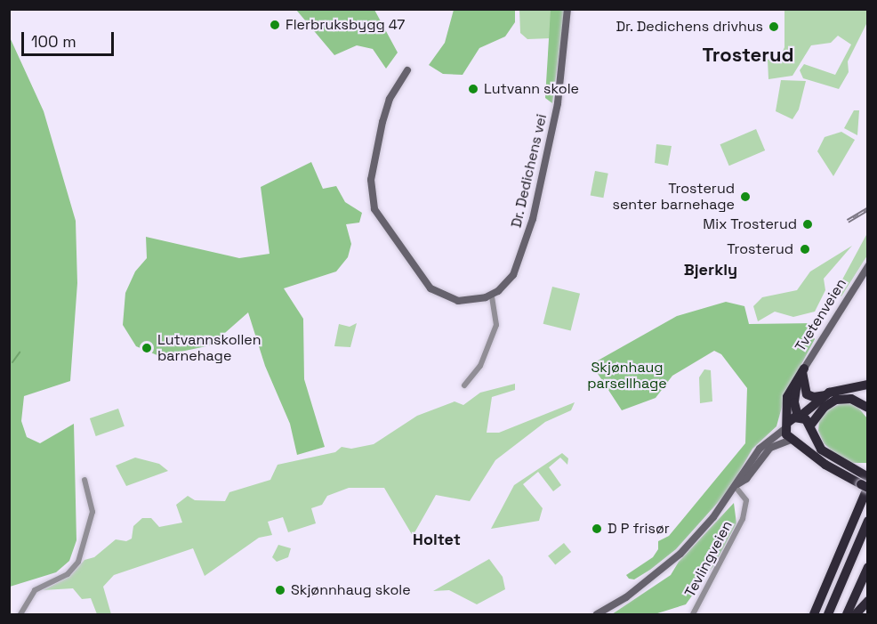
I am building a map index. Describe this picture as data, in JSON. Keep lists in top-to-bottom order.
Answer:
{
  "streets": {
    "highway": ["Tvetenveien"],
    "street": ["Dr. Dedichens vei", "Tevlingveien"]
  },
  "districts": ["Trosterud", "Bjerkly", "Holtet"],
  "parks": ["Skjønhaug parsellhage"],
  "places": [
    "Flerbruksbygg 47",
    "Dr. Dedichens drivhus",
    "Lutvann skole",
    "Trosterud senter barnehage",
    "Mix Trosterud",
    "Trosterud",
    "Lutvannskollen barnehage",
    "D P frisør",
    "Skjønnhaug skole"
  ],
  "scale_bar": "100 m"
}
